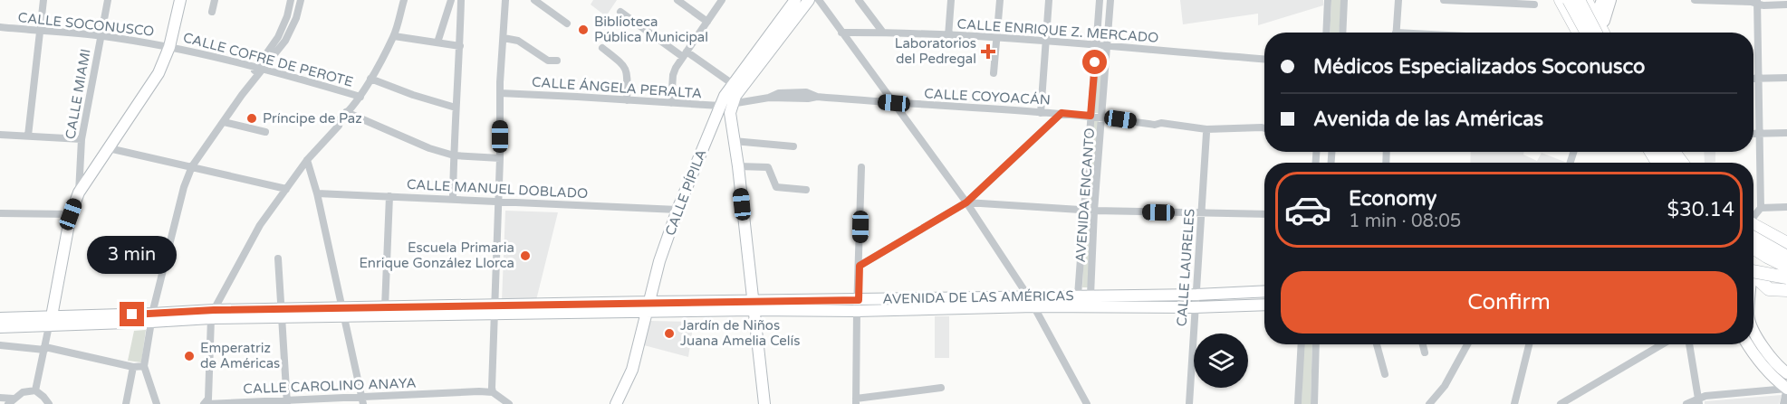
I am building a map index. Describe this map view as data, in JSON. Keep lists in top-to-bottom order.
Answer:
{
  "streets": {
    "main road": ["CALLE PÍPILA", "AVENIDA DE LAS AMÉRICAS"],
    "street": [
      "CALLE SOCONUSCO",
      "CALLE ENRIQUE Z. MERCADO",
      "CALLE COFRE DE PEROTE",
      "CALLE ÁNGELA PERALTA",
      "CALLE MIAMI",
      "CALLE COYOACÁN",
      "CALLE MANUEL DOBLADO",
      "AVENIDA ENCANTO",
      "CALLE LAURELES",
      "CALLE CAROLINO ANAYA"
    ]
  },
  "crossings": [
    ["CALLE SOCONUSCO", "CALLE COFRE DE PEROTE"],
    ["CALLE SOCONUSCO", "CALLE MIAMI"],
    ["CALLE ENRIQUE Z. MERCADO", "AVENIDA ENCANTO"],
    ["CALLE ÁNGELA PERALTA", "CALLE COYOACÁN"],
    ["CALLE ÁNGELA PERALTA", "CALLE PÍPILA"],
    ["CALLE COYOACÁN", "CALLE PÍPILA"],
    ["CALLE COYOACÁN", "AVENIDA ENCANTO"],
    ["CALLE COYOACÁN", "CALLE LAURELES"],
    ["CALLE MANUEL DOBLADO", "CALLE PÍPILA"],
    ["CALLE PÍPILA", "AVENIDA DE LAS AMÉRICAS"],
    ["AVENIDA ENCANTO", "AVENIDA DE LAS AMÉRICAS"],
    ["CALLE LAURELES", "AVENIDA DE LAS AMÉRICAS"]
  ],
  "places": {
    "other": [
      "Biblioteca Pública Municipal",
      "Príncipe de Paz",
      "Escuela Primaria Enrique González Llorca",
      "Jardín de Niños Juana Amelia Celís",
      "Emperatriz de Américas"
    ],
    "health": ["Laboratorios del Pedregal"]
  },
  "page": {
    "banner": ["Médicos Especializados Soconusco", "Avenida de las Américas"],
    "list": [
      {
        "name": "Economy",
        "note": "1 min · 08:05",
        "value": "$30.14"
      }
    ],
    "bubble": "3 min",
    "buttons": "Confirm"
  }
}
